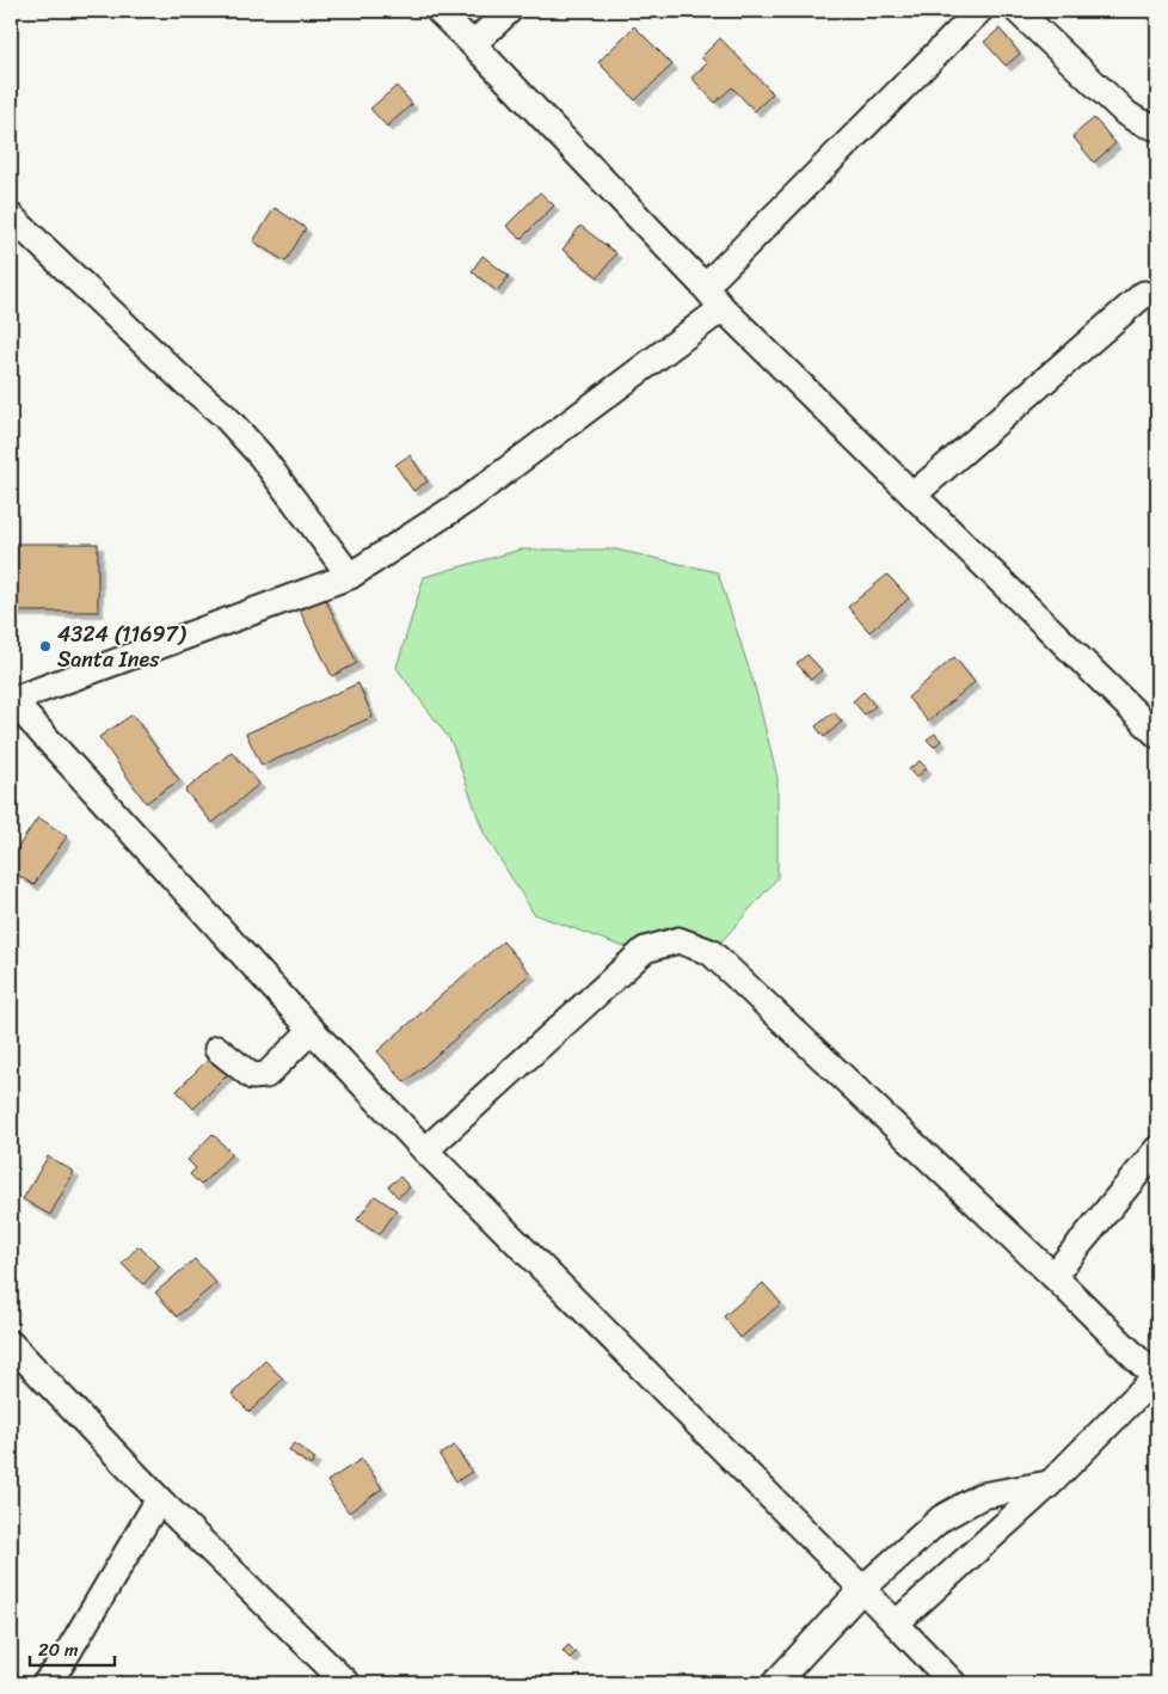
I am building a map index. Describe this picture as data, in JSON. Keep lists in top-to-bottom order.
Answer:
{
  "places": ["4324 (11697) Santa Ines"],
  "scale_bar": "20 m"
}
